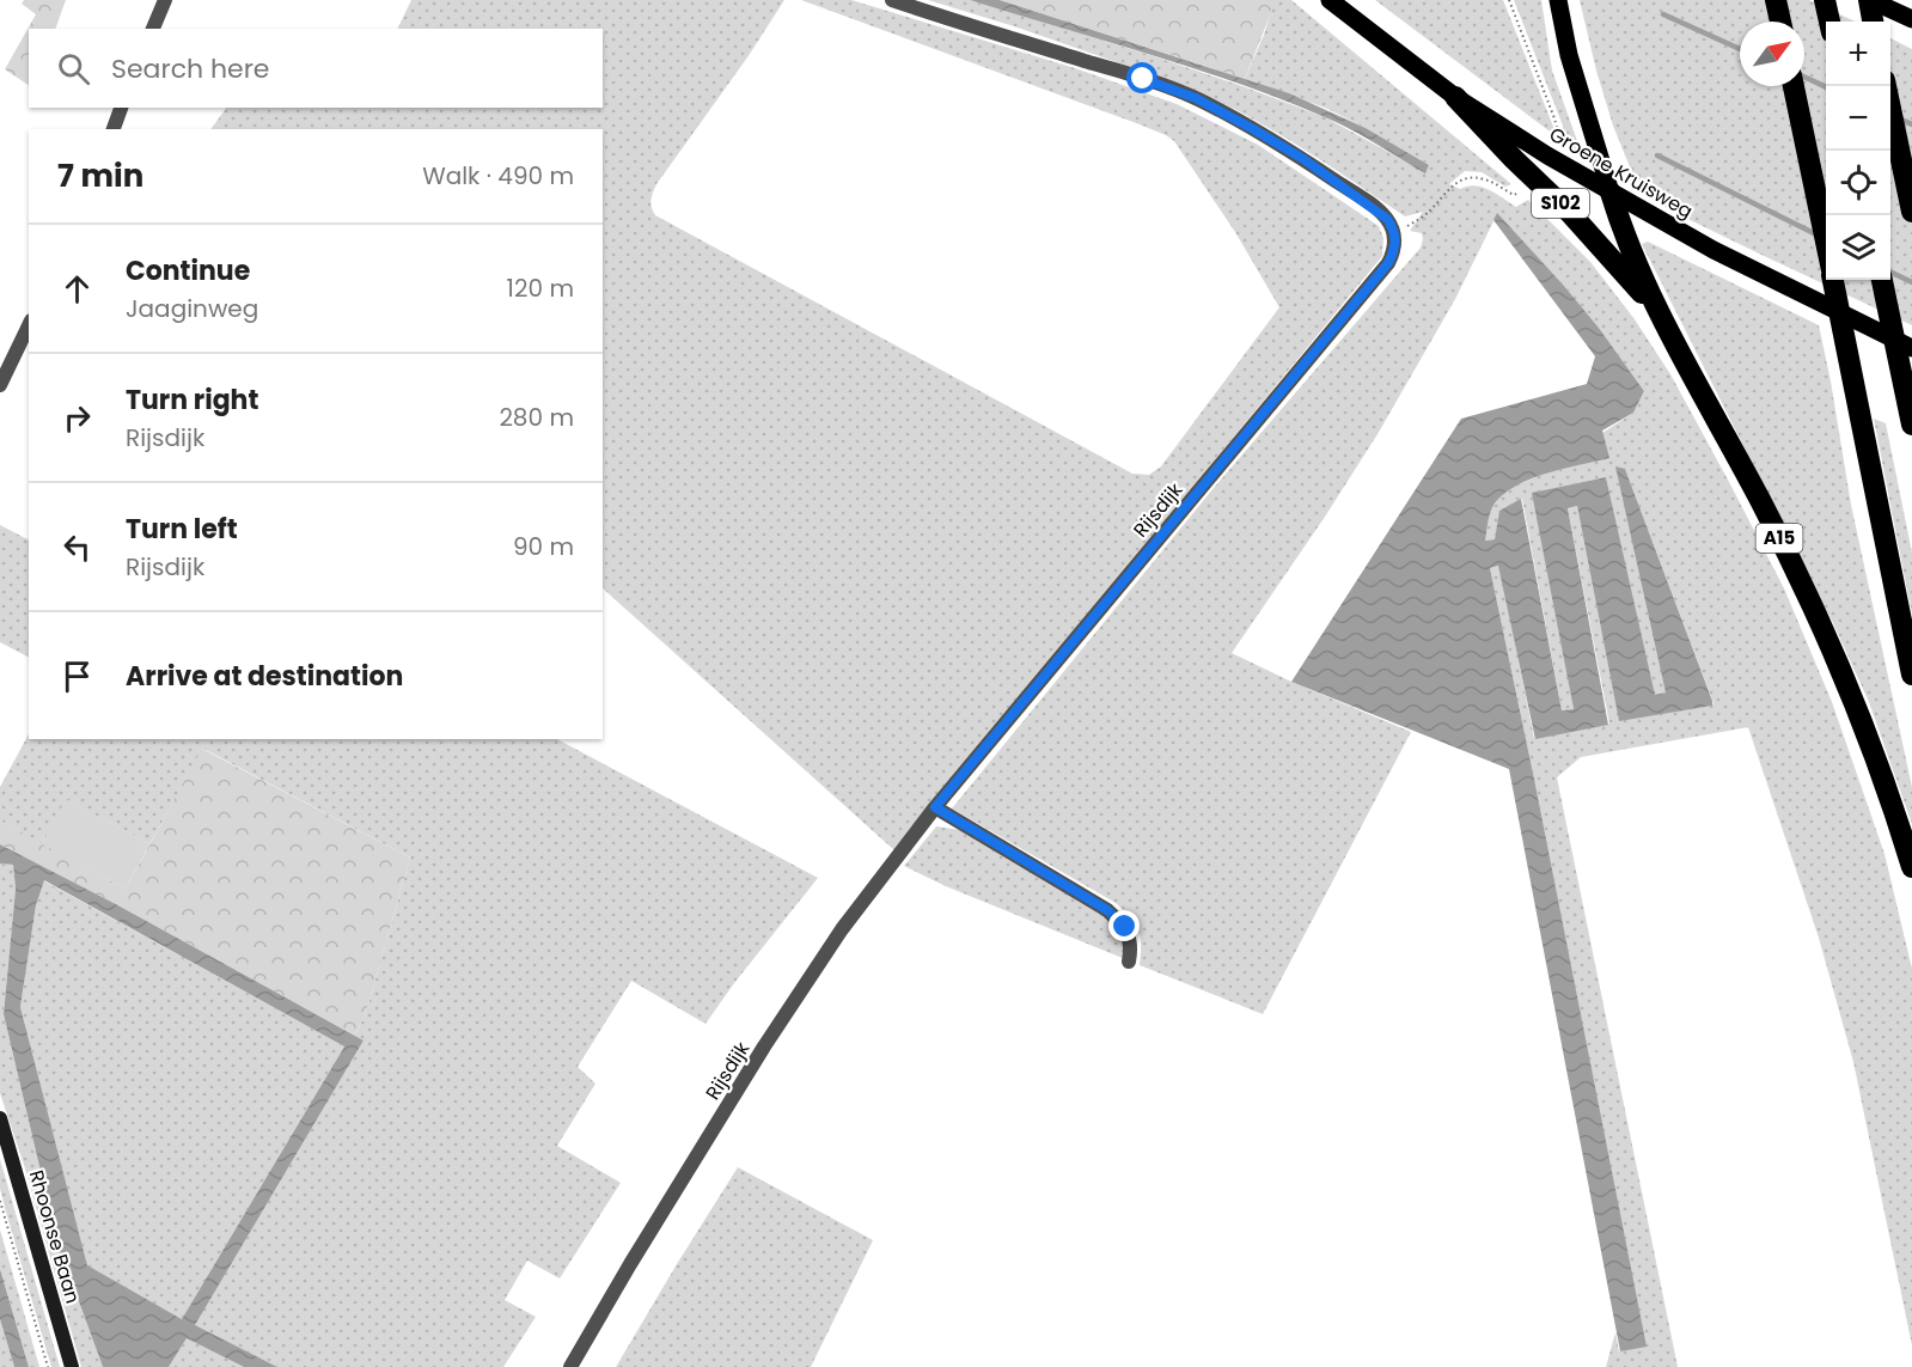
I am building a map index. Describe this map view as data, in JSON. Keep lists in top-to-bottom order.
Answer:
{
  "streets": {
    "highway": ["S102", "A15"],
    "main road": ["Groene Kruisweg", "Rhoonse Baan"],
    "street": ["Rijsdijk"]
  },
  "crossings": [
    ["Groene Kruisweg", "S102"],
    ["Groene Kruisweg", "A15"],
    ["S102", "A15"]
  ],
  "north": "top right",
  "page": {
    "map_buttons": ["+", "−"],
    "search": "Search here",
    "heading": ["7 min", "Walk · 490 m"],
    "list": [
      ["Continue", "Jaaginweg", "120 m"],
      ["Turn right", "Rijsdijk", "280 m"],
      ["Turn left", "Rijsdijk", "90 m"],
      "Arrive at destination"
    ]
  }
}
